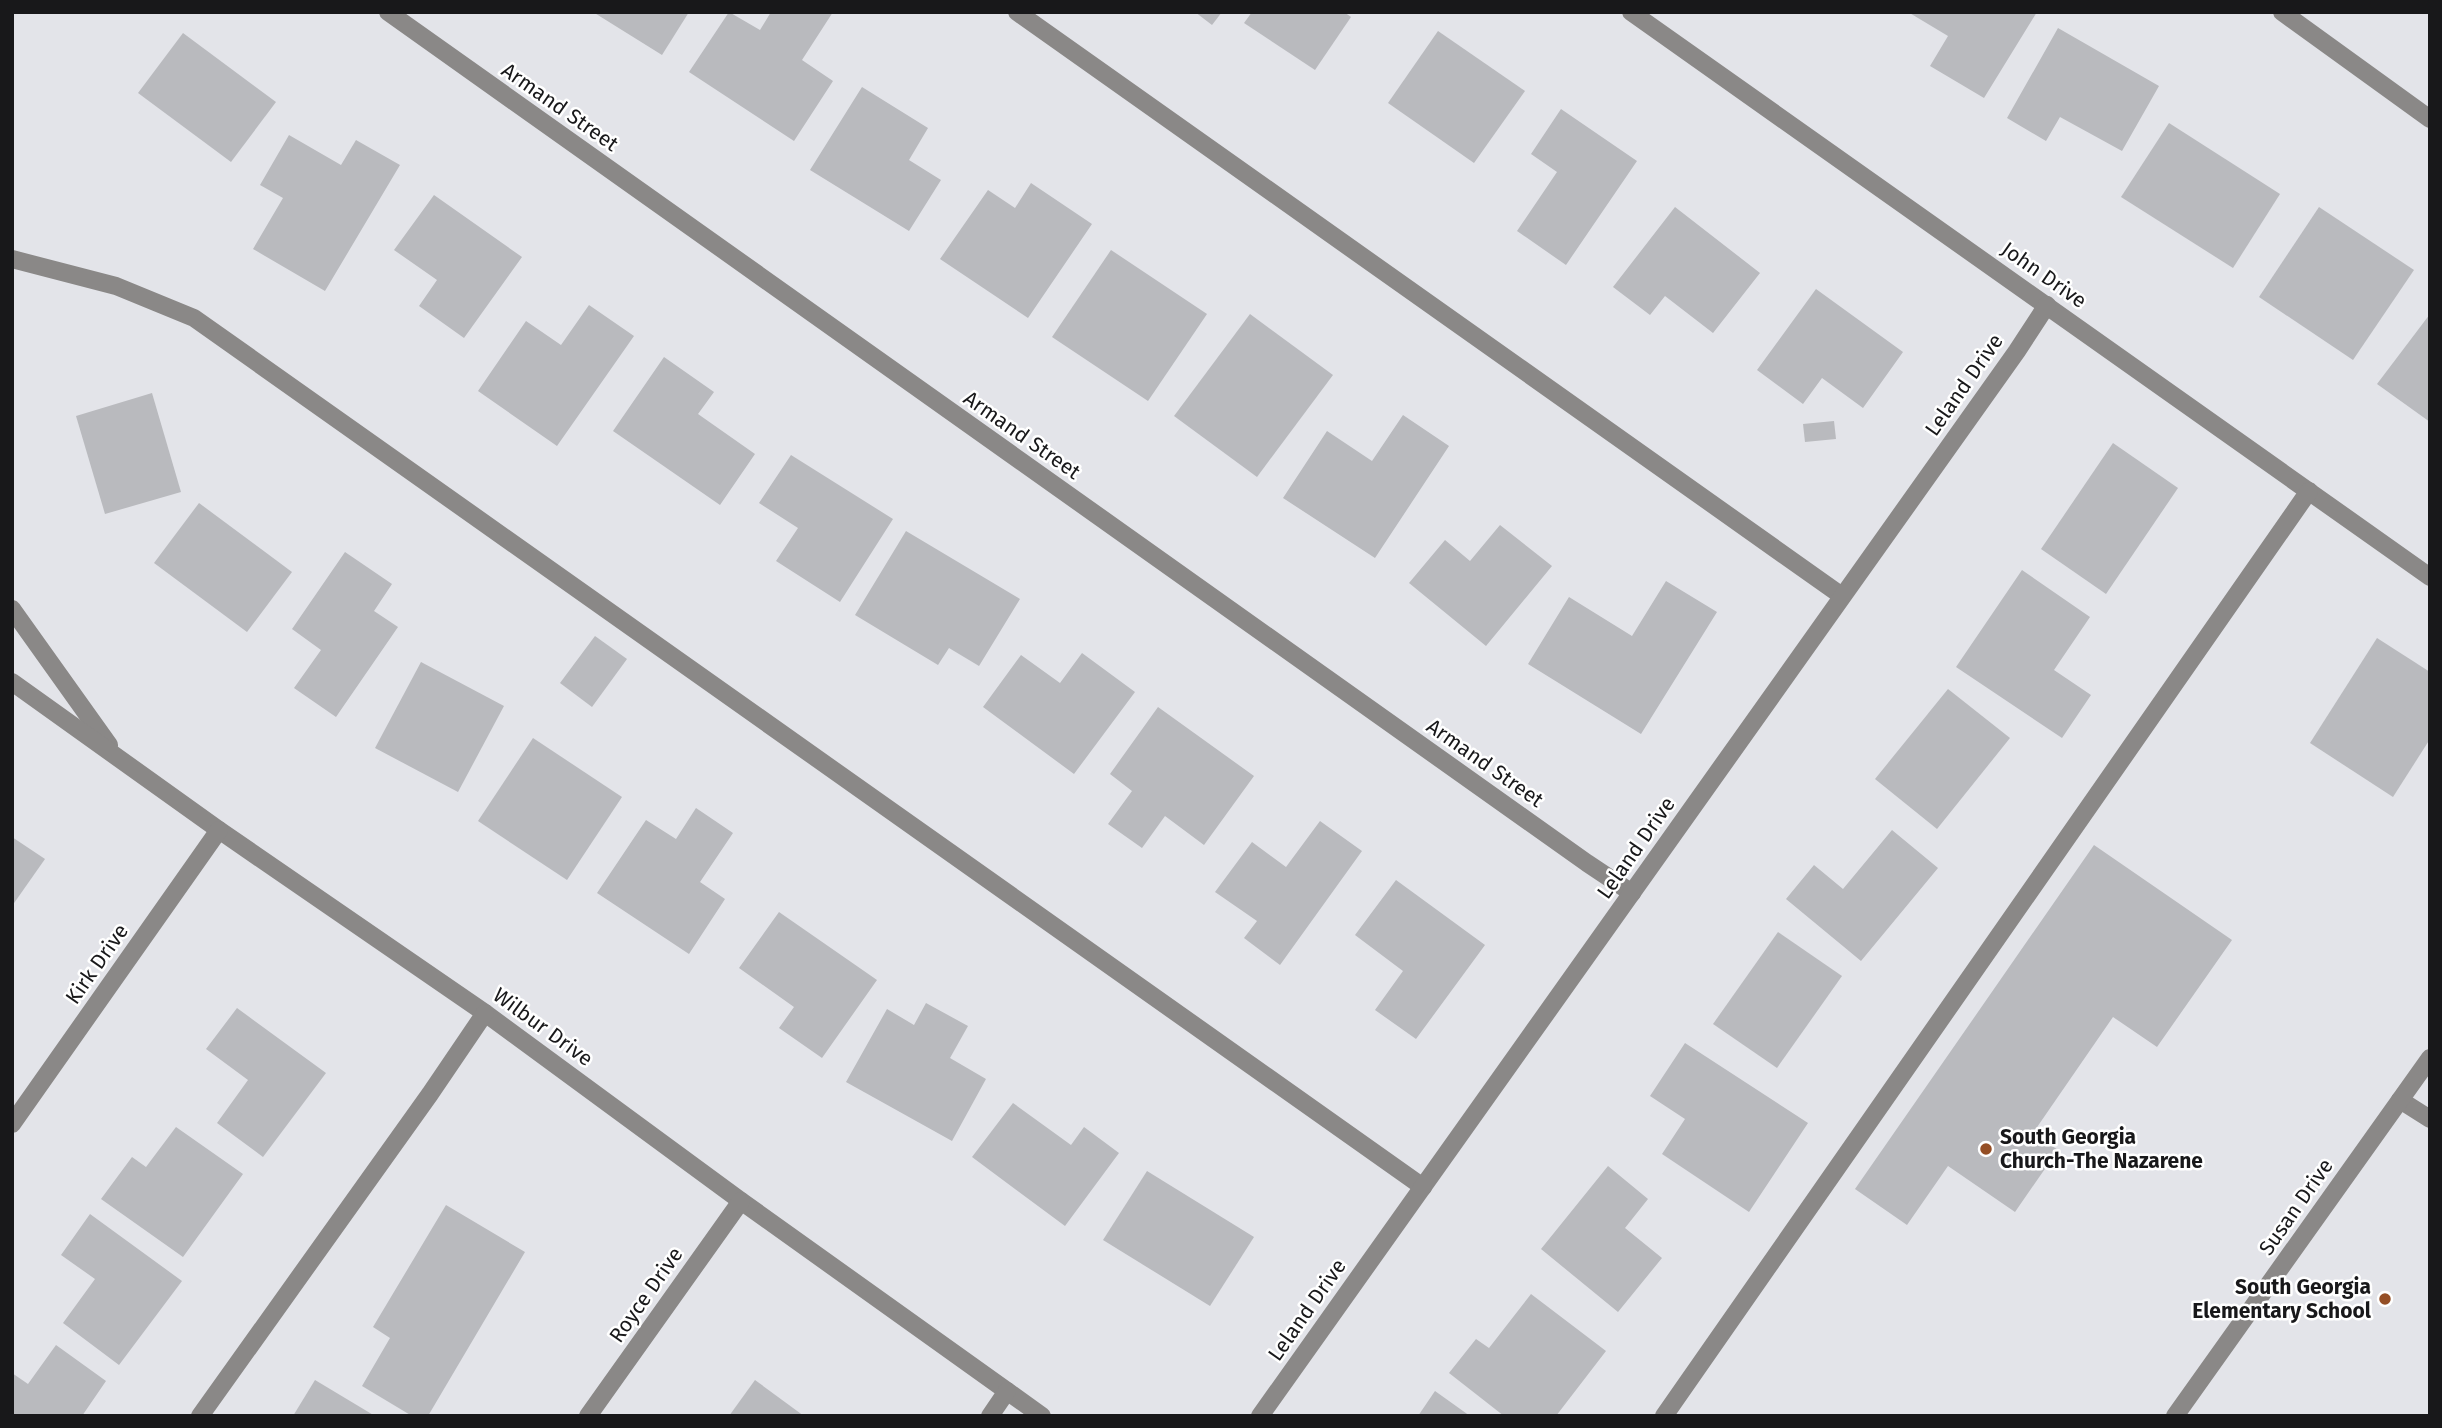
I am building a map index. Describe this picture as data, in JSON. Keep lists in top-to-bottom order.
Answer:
{
  "streets": {
    "street": [
      "Armand Street",
      "John Drive",
      "Leland Drive",
      "Kirk Drive",
      "Wilbur Drive",
      "Susan Drive",
      "Royce Drive"
    ]
  },
  "crossings": [
    ["Armand Street", "Leland Drive"],
    ["John Drive", "Leland Drive"],
    ["Kirk Drive", "Wilbur Drive"],
    ["Wilbur Drive", "Royce Drive"]
  ],
  "places": ["South Georgia Church-The Nazarene", "South Georgia Elementary School"]
}
